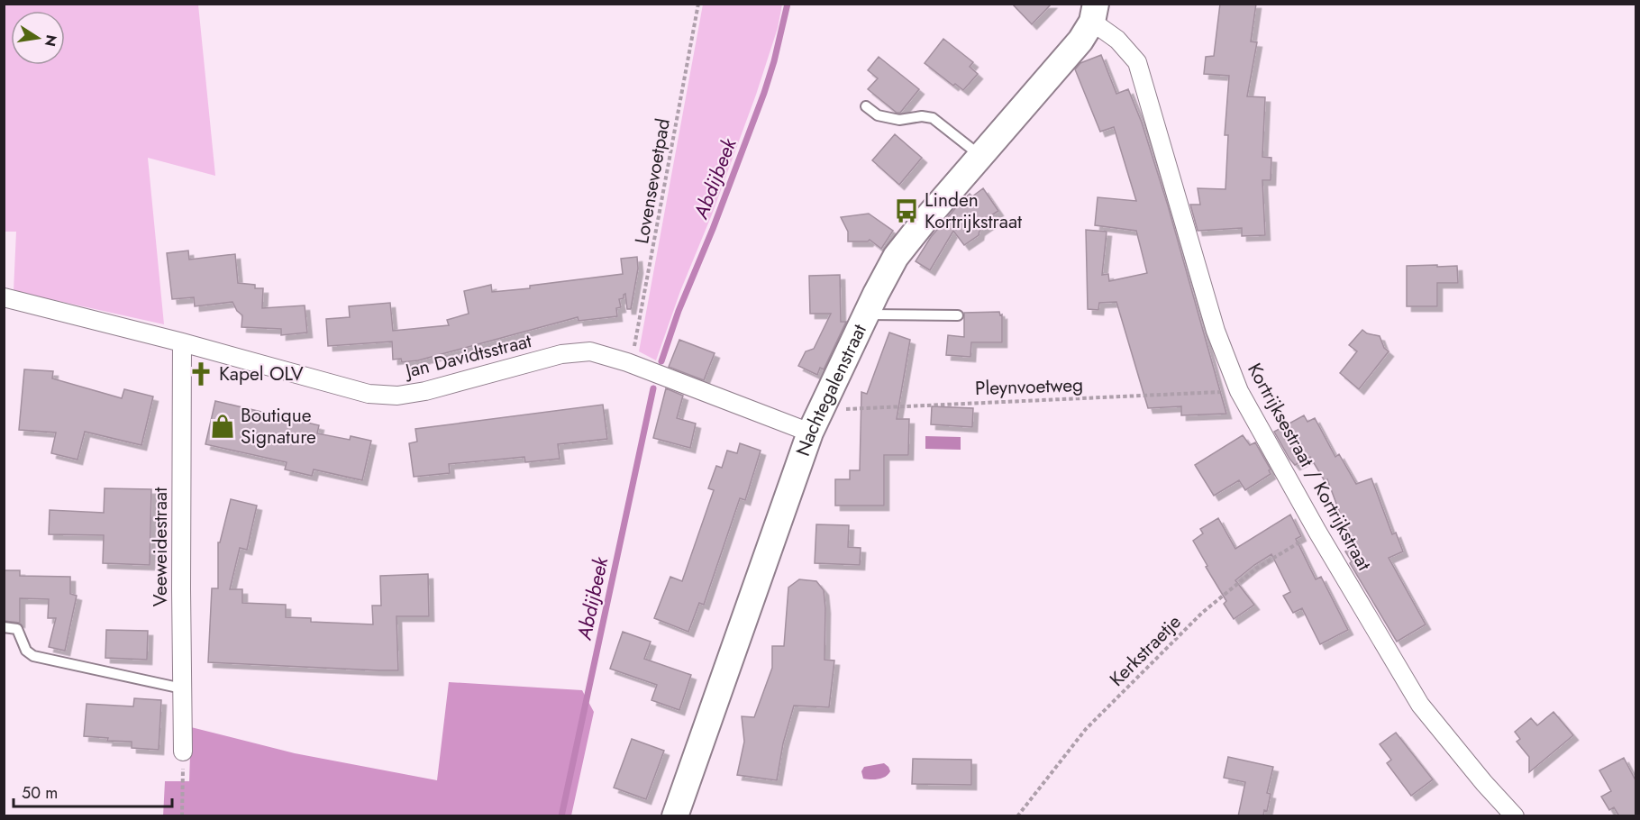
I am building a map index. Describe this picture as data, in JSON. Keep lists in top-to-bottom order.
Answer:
{
  "streets": {
    "street": [
      "Jan Davidtsstraat",
      "Nachtegalenstraat",
      "Kortrijksestraat / Kortrijkstraat",
      "Veeweidestraat"
    ],
    "path": ["Lovensevoetpad", "Pleynvoetweg", "Kerkstraetje"]
  },
  "crossings": [
    ["Lovensevoetpad", "Jan Davidtsstraat"],
    ["Jan Davidtsstraat", "Pleynvoetweg"],
    ["Jan Davidtsstraat", "Nachtegalenstraat"],
    ["Jan Davidtsstraat", "Veeweidestraat"],
    ["Pleynvoetweg", "Nachtegalenstraat"],
    ["Pleynvoetweg", "Kortrijksestraat / Kortrijkstraat"],
    ["Nachtegalenstraat", "Kortrijksestraat / Kortrijkstraat"],
    ["Kortrijksestraat / Kortrijkstraat", "Kerkstraetje"]
  ],
  "water": ["Abdijbeek"],
  "places": {
    "bus stop": ["Linden Kortrijkstraat"],
    "church": ["Kapel OLV"],
    "shop": ["Boutique Signature"]
  },
  "scale_bar": "50 m",
  "north": "right"
}
